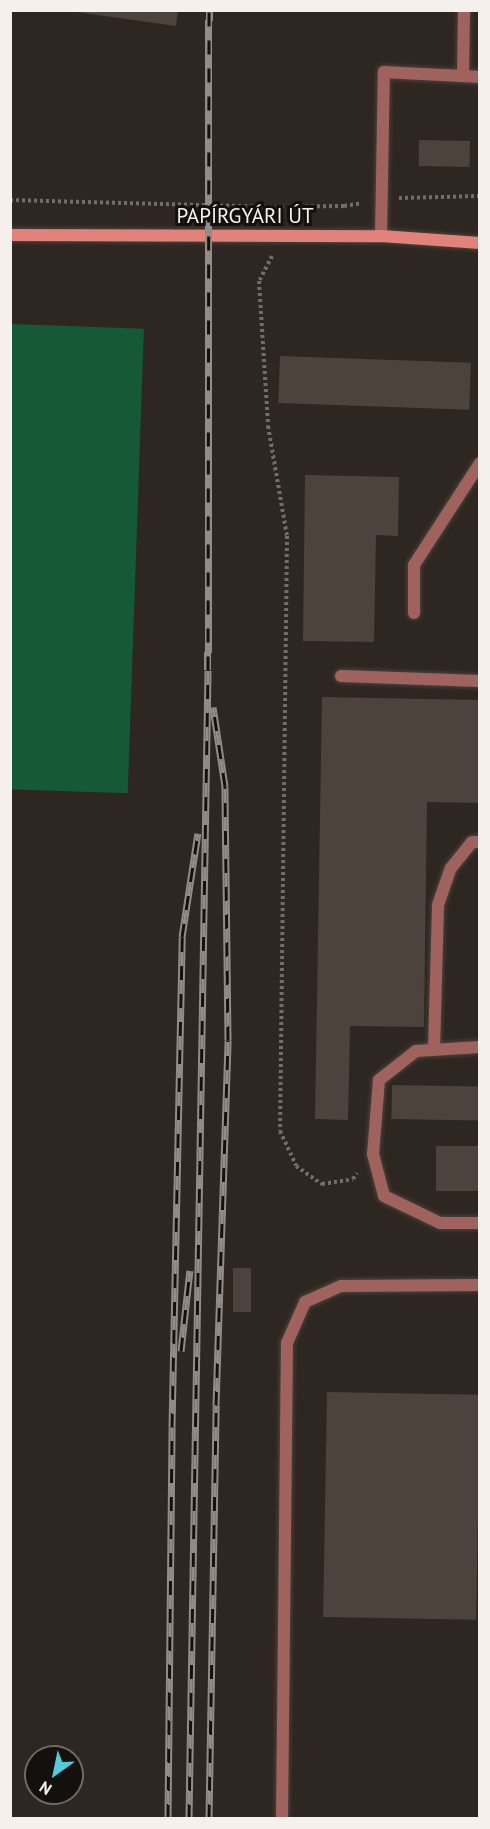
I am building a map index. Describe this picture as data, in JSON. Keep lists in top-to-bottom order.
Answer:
{
  "streets": {
    "street": ["PAPÍRGYÁRI ÚT"]
  },
  "north": "bottom left"
}
